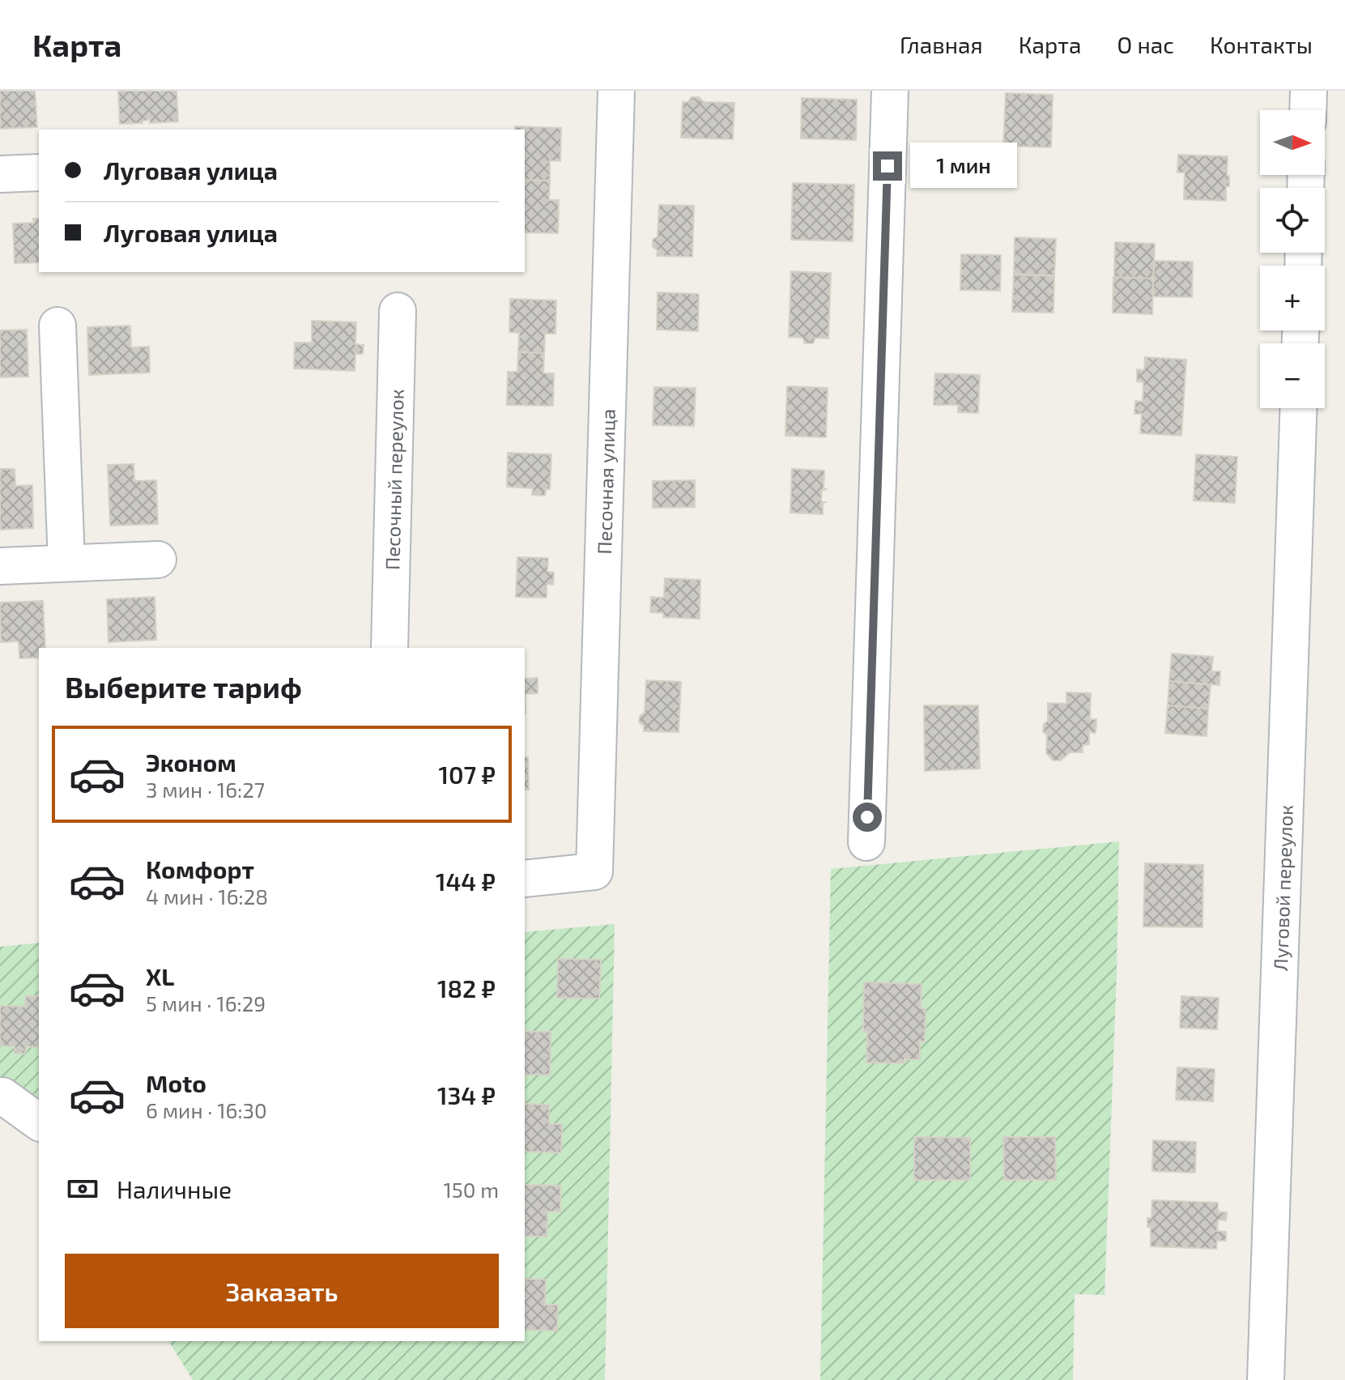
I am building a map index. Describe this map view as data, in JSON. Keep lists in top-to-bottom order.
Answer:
{
  "streets": {
    "street": ["Песочный переулок", "Песочная улица", "Луговой переулок"]
  },
  "north": "right",
  "page": {
    "header": "Карта",
    "nav": [
      "Главная",
      "Карта",
      "О нас",
      "Контакты"
    ],
    "map_buttons": ["+", "−"],
    "banner": ["Луговая улица", "Луговая улица"],
    "bubble": "1 мин",
    "heading": "Выберите тариф",
    "list": [
      {
        "name": "Эконом",
        "note": "3 мин · 16:27",
        "value": "107 ₽"
      },
      {
        "name": "Комфорт",
        "note": "4 мин · 16:28",
        "value": "144 ₽"
      },
      {
        "name": "XL",
        "note": "5 мин · 16:29",
        "value": "182 ₽"
      },
      {
        "name": "Moto",
        "note": "6 мин · 16:30",
        "value": "134 ₽"
      }
    ],
    "pay": ["Наличные", "150 m"],
    "buttons": "Заказать"
  }
}
